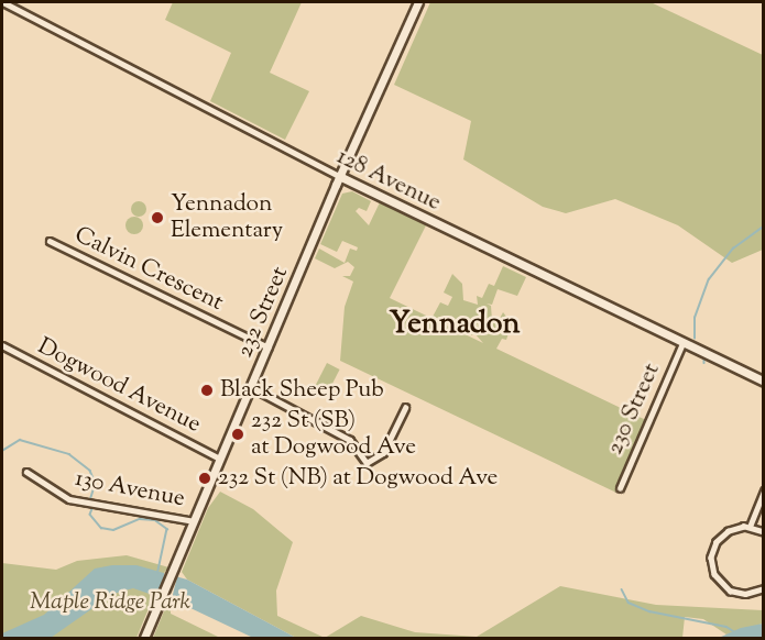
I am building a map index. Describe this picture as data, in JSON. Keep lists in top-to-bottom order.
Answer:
{
  "streets": {
    "main road": ["128 Avenue", "232 Street"],
    "street": [
      "Calvin Crescent",
      "Dogwood Avenue",
      "230 Street",
      "130 Avenue"
    ]
  },
  "crossings": [
    ["128 Avenue", "232 Street"],
    ["128 Avenue", "230 Street"],
    ["Calvin Crescent", "232 Street"],
    ["232 Street", "Dogwood Avenue"],
    ["232 Street", "130 Avenue"]
  ],
  "districts": ["Yennadon"],
  "parks": ["Maple Ridge Park"],
  "places": [
    "Yennadon Elementary",
    "Black Sheep Pub",
    "232 St (SB) at Dogwood Ave",
    "232 St (NB) at Dogwood Ave"
  ]
}
